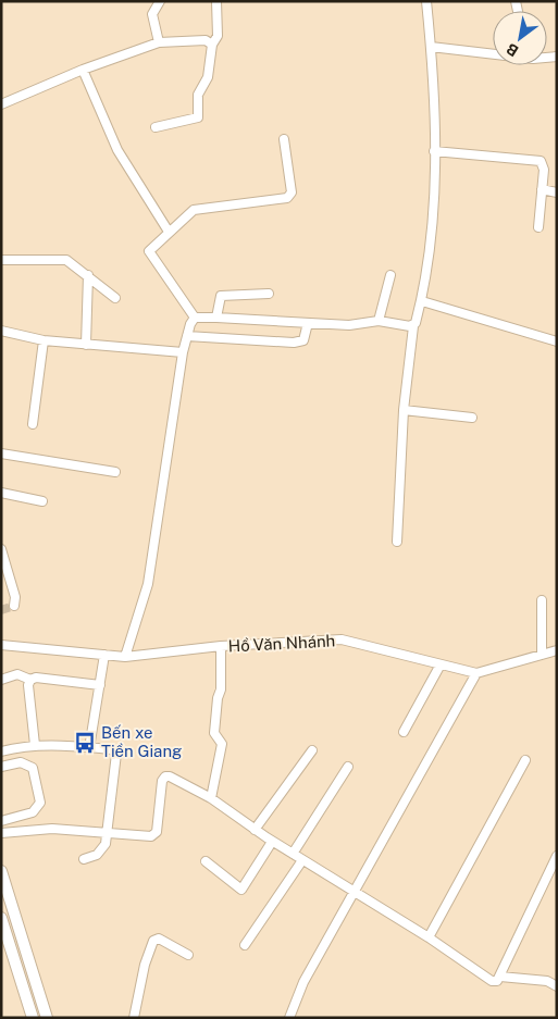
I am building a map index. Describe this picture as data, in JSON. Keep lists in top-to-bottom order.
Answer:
{
  "streets": {
    "street": ["Hồ Văn Nhánh"]
  },
  "places": {
    "bus stop": ["Bến xe Tiền Giang"]
  },
  "north": "bottom left"
}
